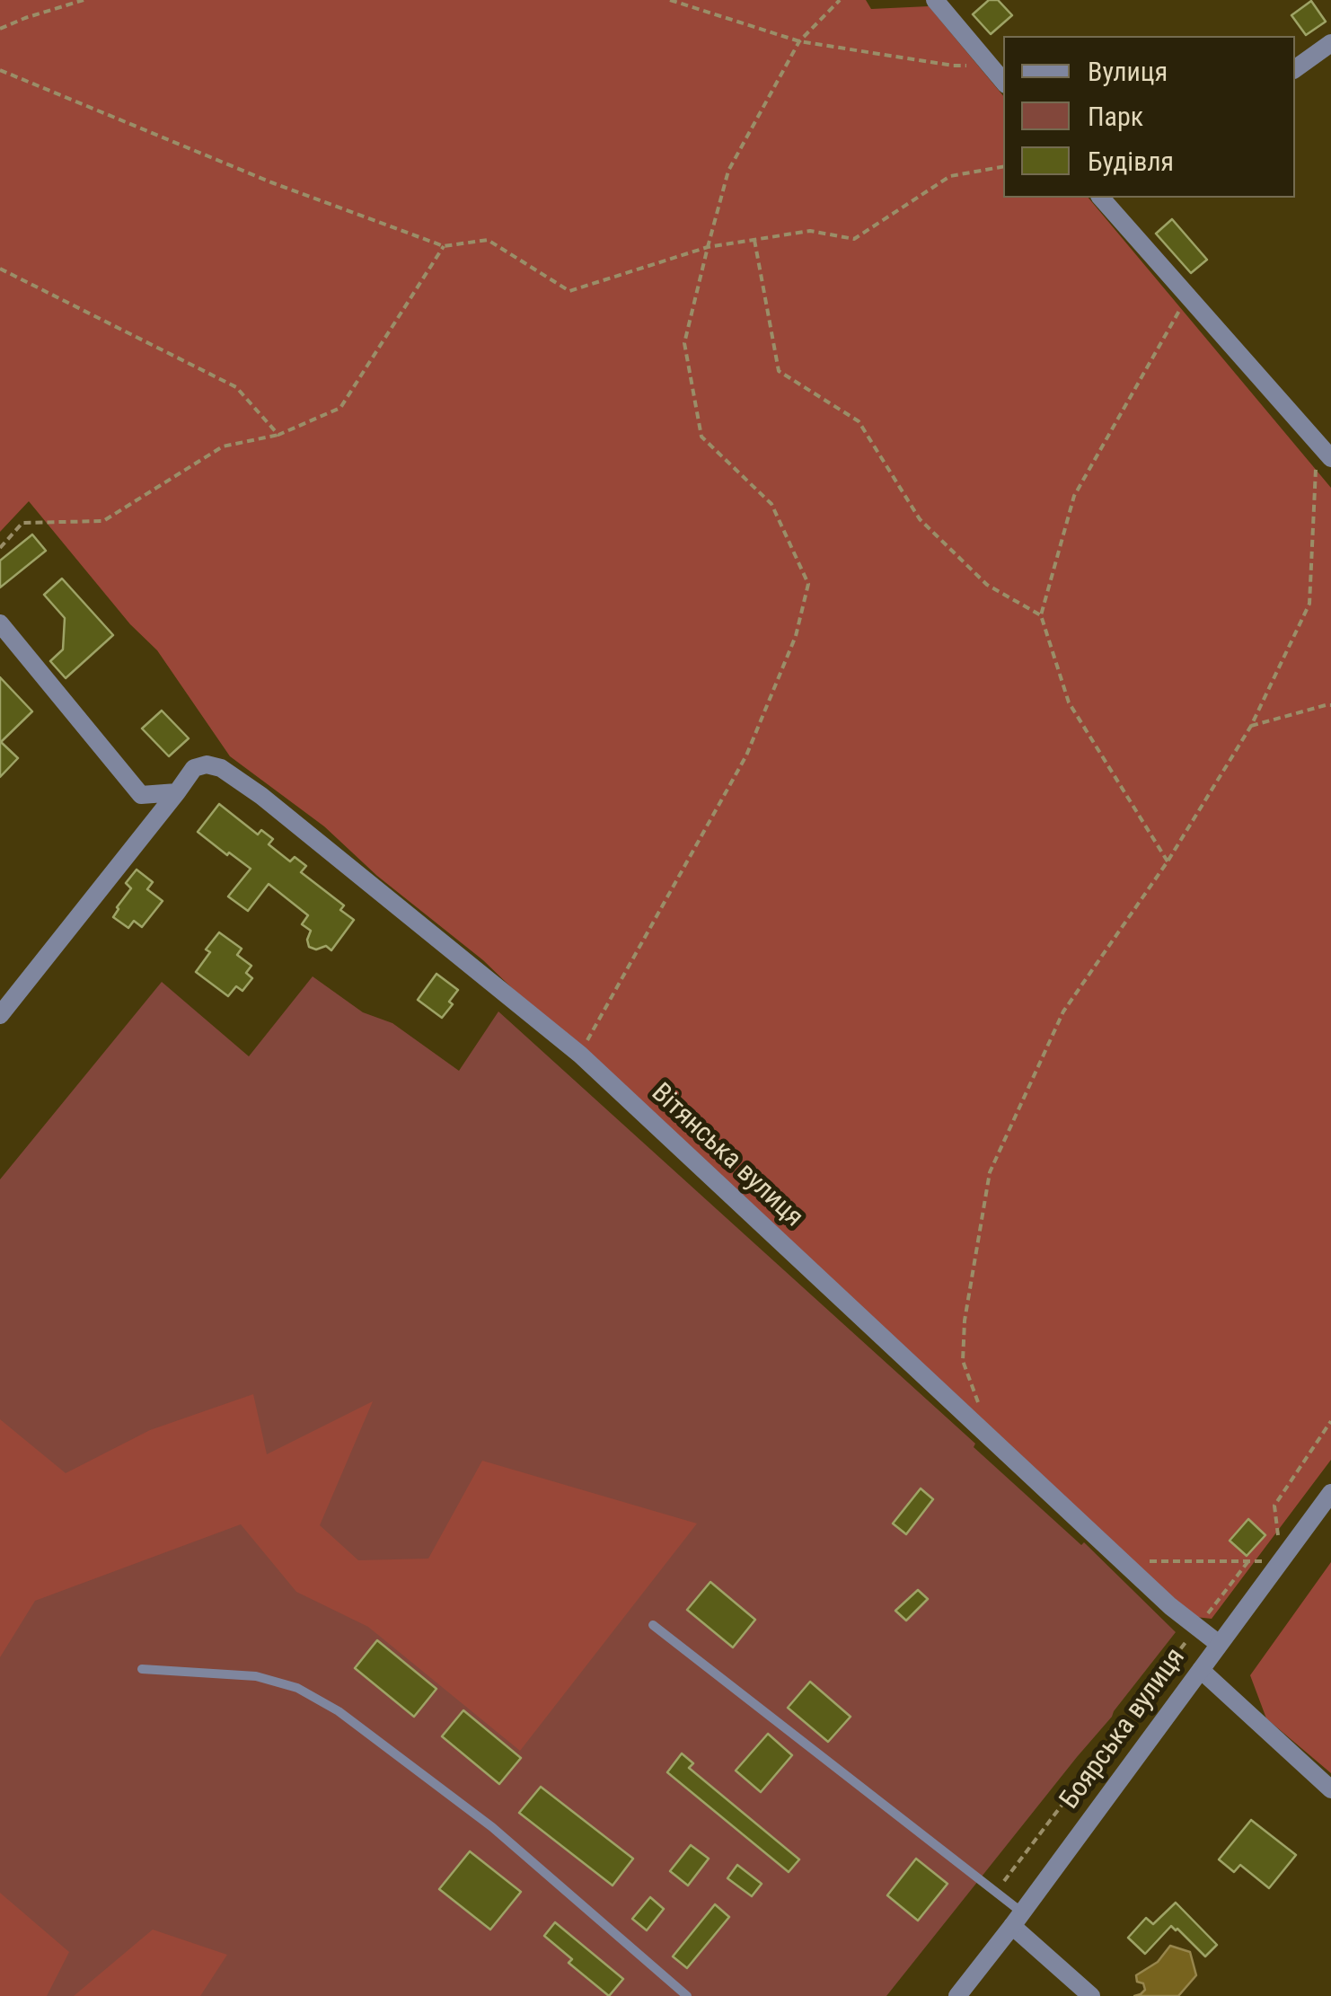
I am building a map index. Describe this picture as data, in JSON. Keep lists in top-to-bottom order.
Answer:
{
  "streets": {
    "street": ["Вітянська вулиця", "Боярська вулиця"]
  },
  "crossings": [
    ["Вітянська вулиця", "Боярська вулиця"]
  ],
  "legend": ["Вулиця", "Парк", "Будівля"]
}
